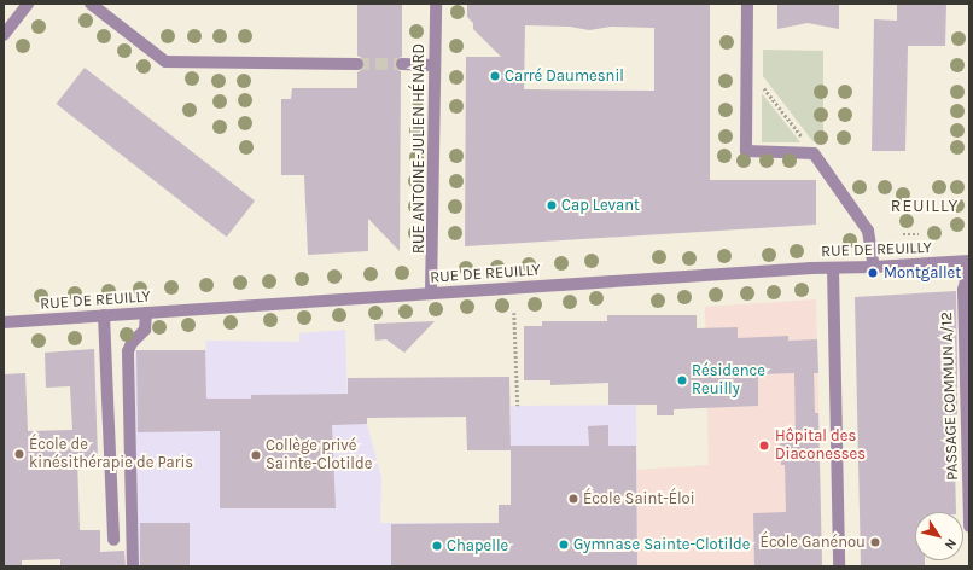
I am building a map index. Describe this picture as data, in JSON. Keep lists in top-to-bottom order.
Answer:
{
  "streets": {
    "street": ["RUE ANTOINE-JULIEN HÉNARD", "RUE DE REUILLY", "PASSAGE COMMUN A/12"]
  },
  "crossings": [
    ["RUE ANTOINE-JULIEN HÉNARD", "RUE DE REUILLY"]
  ],
  "districts": ["REUILLY"],
  "places": [
    "Carré Daumesnil",
    "Cap Levant",
    "Montgallet",
    "Résidence Reuilly",
    "Hôpital des Diaconesses",
    "École de kinésithérapie de Paris",
    "Collège privé Sainte-Clotilde",
    "École Saint-Éloi",
    "École Ganénou",
    "Gymnase Sainte-Clotilde",
    "Chapelle"
  ],
  "north": "bottom right"
}
